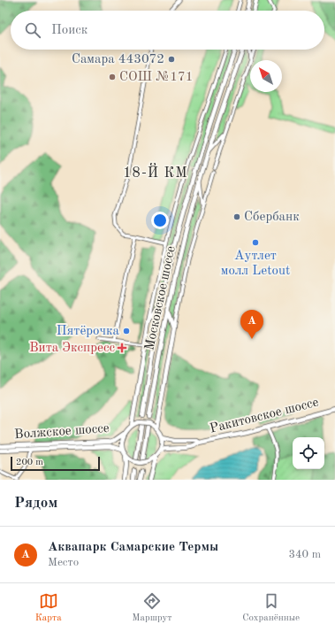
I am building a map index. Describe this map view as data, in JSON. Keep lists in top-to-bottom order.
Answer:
{
  "streets": {
    "main road": ["Московское шоссе", "Ракитовское шоссе", "Волжское шоссе"]
  },
  "districts": ["18-Й КМ"],
  "places": {
    "other": [
      "Самара 443072",
      "СОШ №171",
      "Сбербанк",
      "Аутлет молл Letout",
      "Пятёрочка"
    ],
    "health": ["Вита Экспресс"]
  },
  "scale_bar": "200 m",
  "north": "top left",
  "page": {
    "search": "Поиск",
    "pins": "A",
    "scale": "200 m",
    "heading": "Рядом",
    "list": [
      {
        "mark": "A",
        "name": "Аквапарк Самарские Термы",
        "note": "Место",
        "value": "340 m"
      }
    ],
    "nav": ["Карта", "Маршрут", "Сохранённые"]
  }
}
